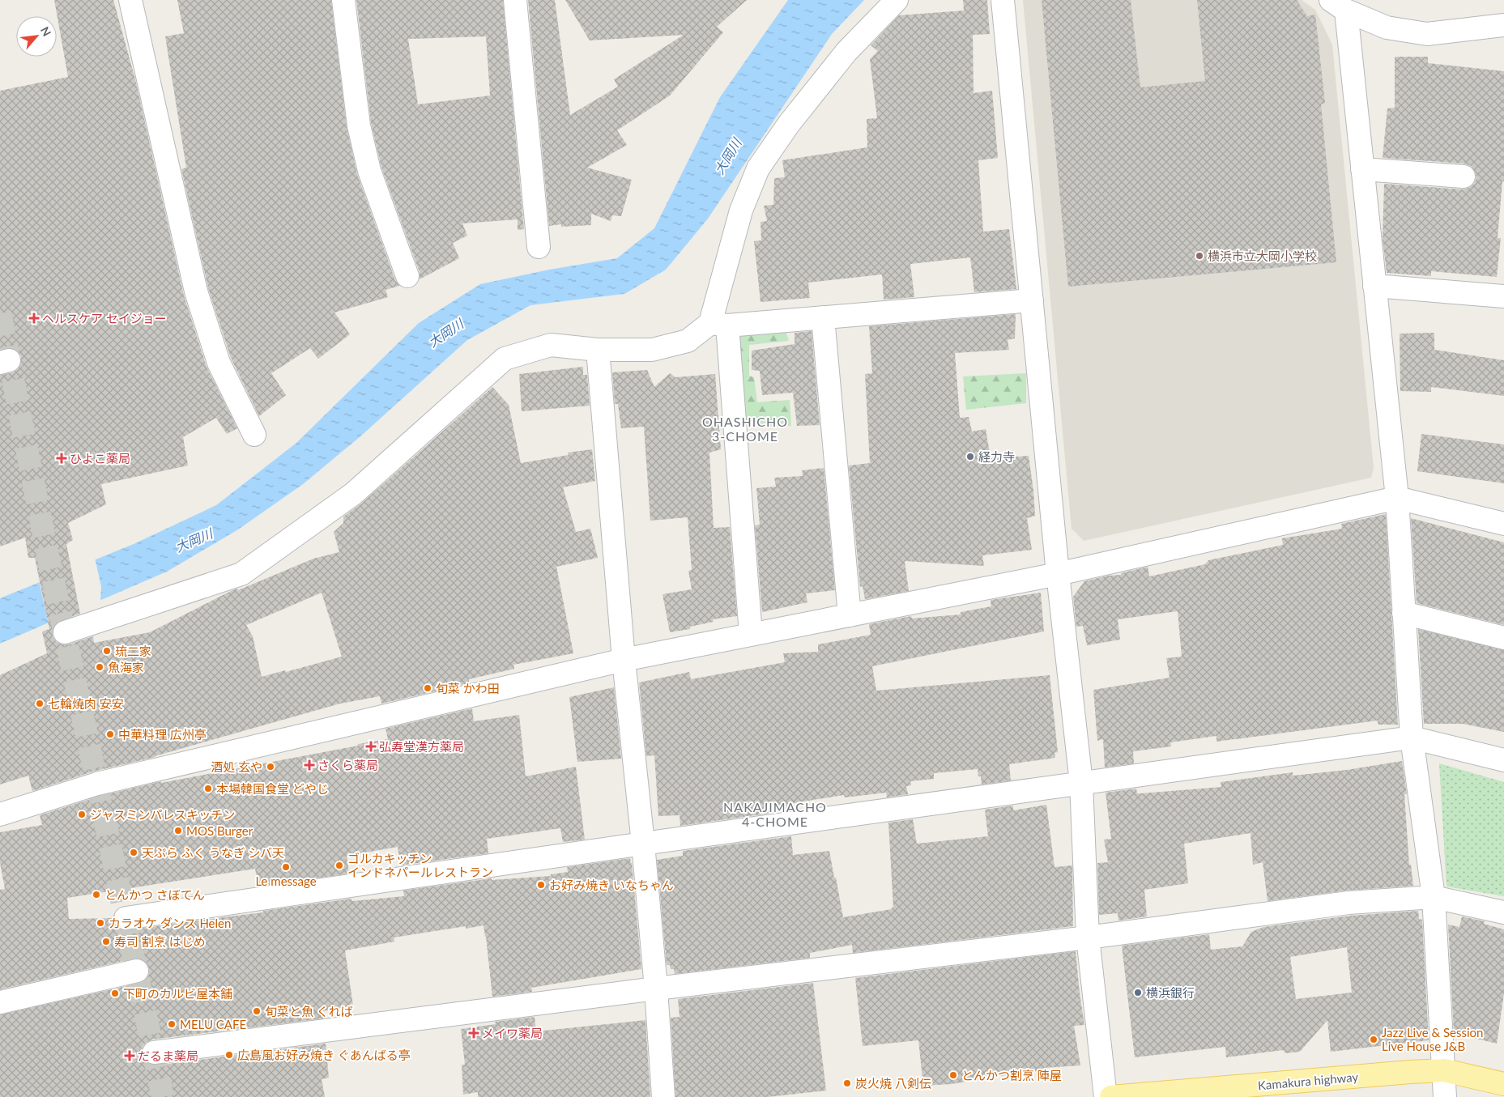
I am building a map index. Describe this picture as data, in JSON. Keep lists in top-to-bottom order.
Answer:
{
  "streets": {
    "main road": ["Kamakura highway"]
  },
  "districts": ["OHASHICHO 3-CHOME", "NAKAJIMACHO 4-CHOME"],
  "water": ["大岡川"],
  "places": {
    "other": [
      "横浜市立大岡小学校",
      "経力寺",
      "琉二家",
      "魚海家",
      "旬菜 かわ田",
      "七輪焼肉 安安",
      "中華料理 広州亭",
      "酒処 玄や",
      "本場韓国食堂 どやじ",
      "ジャスミンパレスキッチン",
      "MOS Burger",
      "天ぷら ふく うなぎ シバ天",
      "ゴルカキッチン インドネパールレストラン",
      "Le message",
      "お好み焼き いなちゃん",
      "とんかつ さぼてん",
      "カラオケ ダンス Helen",
      "寿司 割烹 はじめ",
      "横浜銀行",
      "下町のカルビ屋本舗",
      "旬菜と魚 くれば",
      "MELU CAFE",
      "Jazz Live & Session Live House J&B",
      "広島風お好み焼き ぐあんばる亭",
      "とんかつ割烹 陣屋",
      "炭火焼 八剣伝"
    ],
    "health": [
      "ヘルスケア セイジョー",
      "ひよこ薬局",
      "弘寿堂漢方薬局",
      "さくら薬局",
      "メイワ薬局",
      "だるま薬局"
    ]
  },
  "north": "top right"
}
